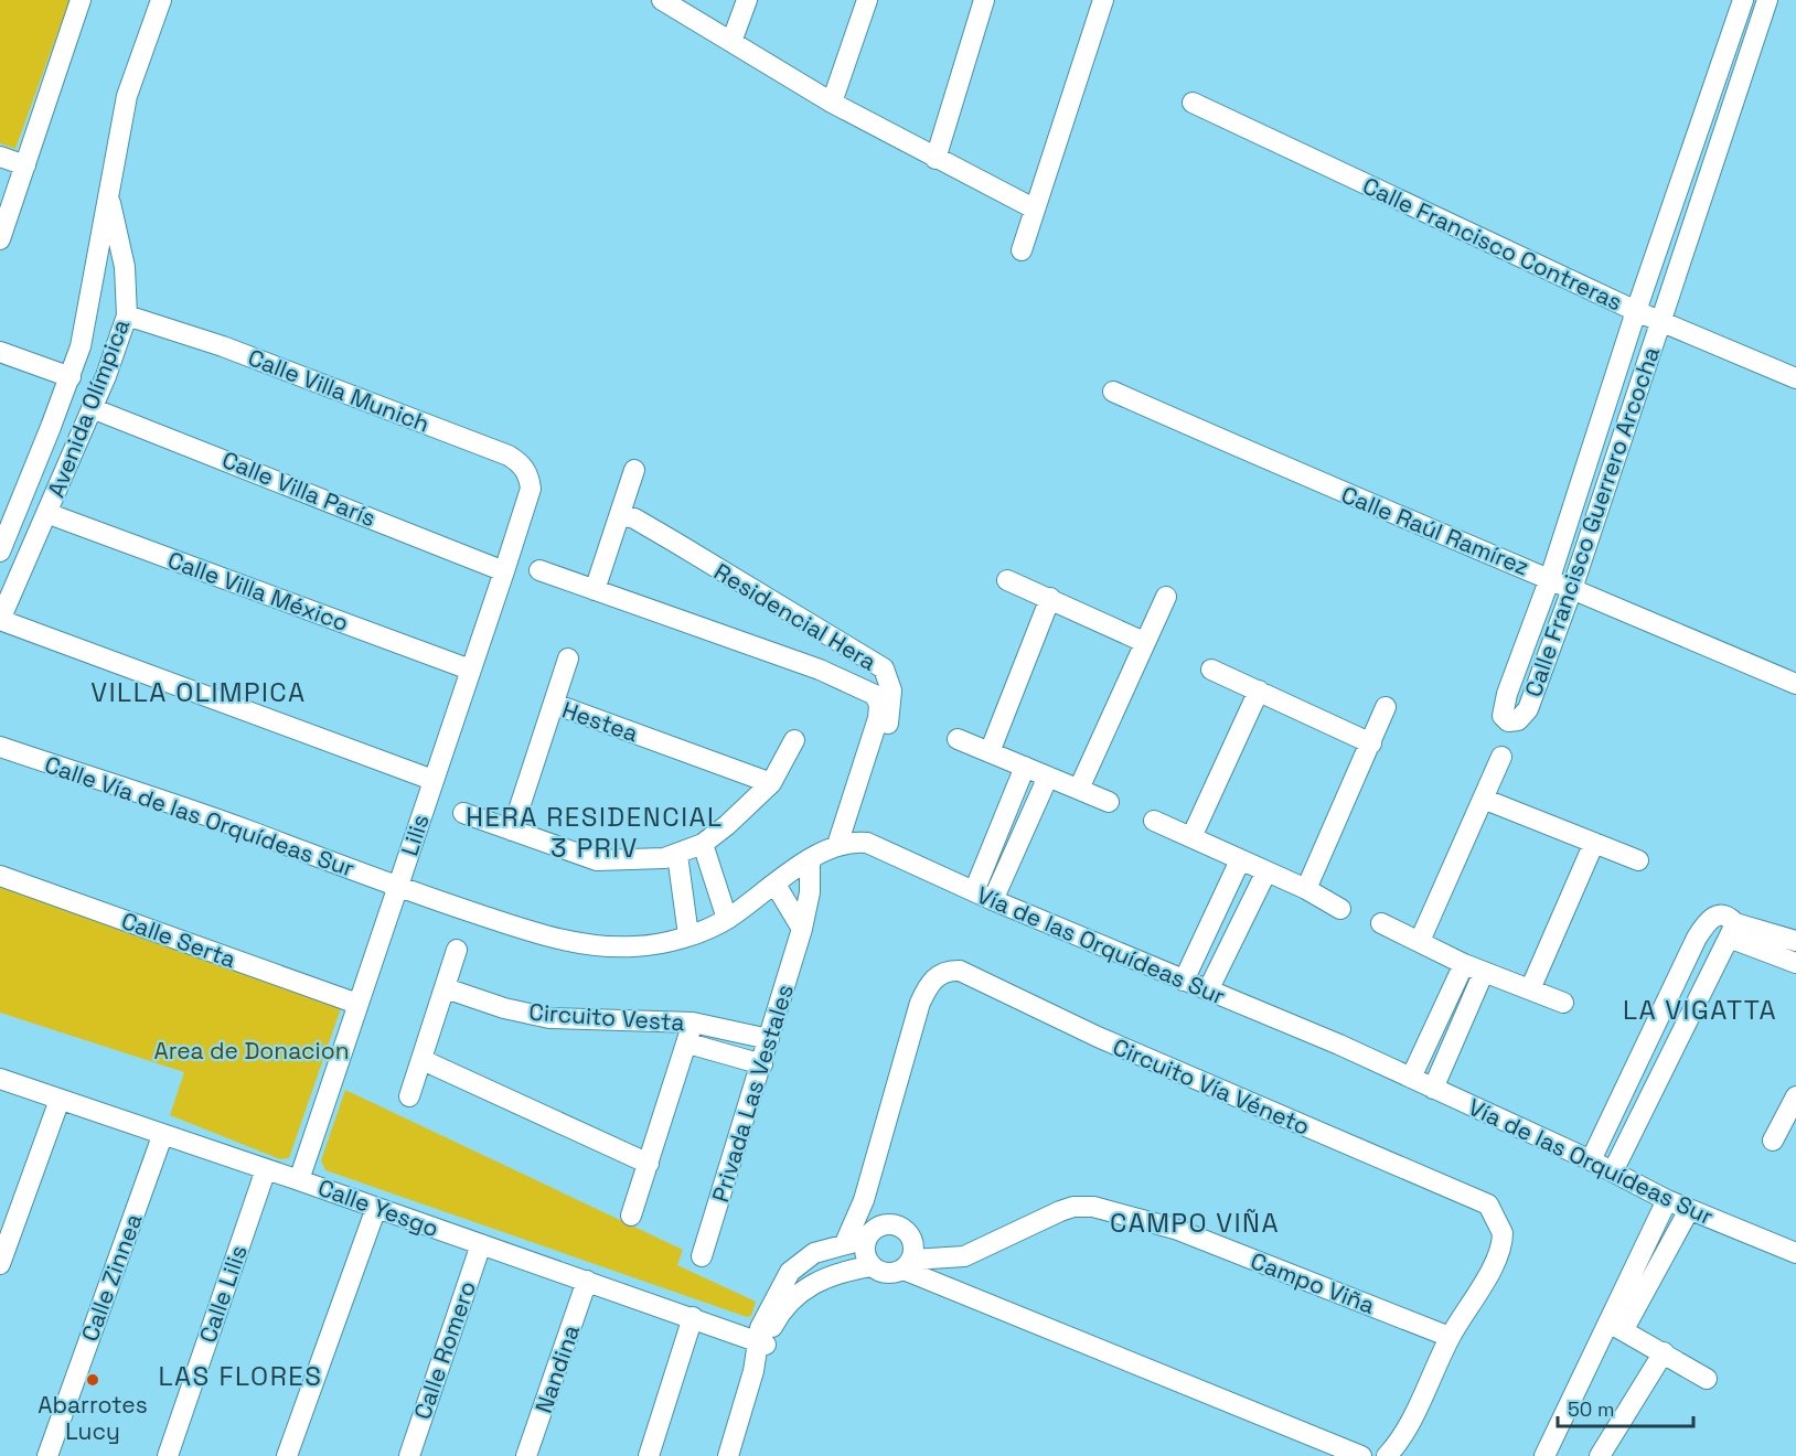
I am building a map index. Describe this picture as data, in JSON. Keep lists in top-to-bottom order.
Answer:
{
  "streets": {
    "street": [
      "Calle Francisco Contreras",
      "Calle Villa Munich",
      "Avenida Olímpica",
      "Calle Villa París",
      "Calle Francisco Guerrero Arcocha",
      "Calle Raúl Ramírez",
      "Calle Villa México",
      "Residencial Hera",
      "Hestea",
      "Calle Vía de las Orquídeas Sur",
      "Lilis",
      "Calle Serta",
      "Vía de las Orquídeas Sur",
      "Circuito Vesta",
      "Circuito Vía Véneto",
      "Privada Las Vestales",
      "Calle Yesgo",
      "Calle Zinnea",
      "Campo Viña",
      "Calle Lilis",
      "Calle Romero",
      "Nandina"
    ]
  },
  "crossings": [
    ["Calle Francisco Contreras", "Calle Francisco Guerrero Arcocha"],
    ["Calle Villa Munich", "Avenida Olímpica"],
    ["Calle Villa Munich", "Lilis"],
    ["Avenida Olímpica", "Calle Villa París"],
    ["Avenida Olímpica", "Calle Villa México"],
    ["Calle Villa París", "Lilis"],
    ["Calle Francisco Guerrero Arcocha", "Calle Raúl Ramírez"],
    ["Calle Villa México", "Lilis"],
    ["Residencial Hera", "Vía de las Orquídeas Sur"],
    ["Calle Vía de las Orquídeas Sur", "Lilis"],
    ["Lilis", "Calle Serta"],
    ["Lilis", "Calle Yesgo"],
    ["Circuito Vesta", "Privada Las Vestales"],
    ["Circuito Vía Véneto", "Campo Viña"],
    ["Calle Yesgo", "Calle Zinnea"],
    ["Calle Yesgo", "Calle Lilis"],
    ["Calle Yesgo", "Calle Romero"],
    ["Calle Yesgo", "Nandina"]
  ],
  "districts": [
    "VILLA OLIMPICA",
    "HERA RESIDENCIAL 3 PRIV",
    "LA VIGATTA",
    "CAMPO VIÑA",
    "LAS FLORES"
  ],
  "parks": ["Area de Donacion"],
  "places": ["Abarrotes Lucy"],
  "scale_bar": "50 m"
}
